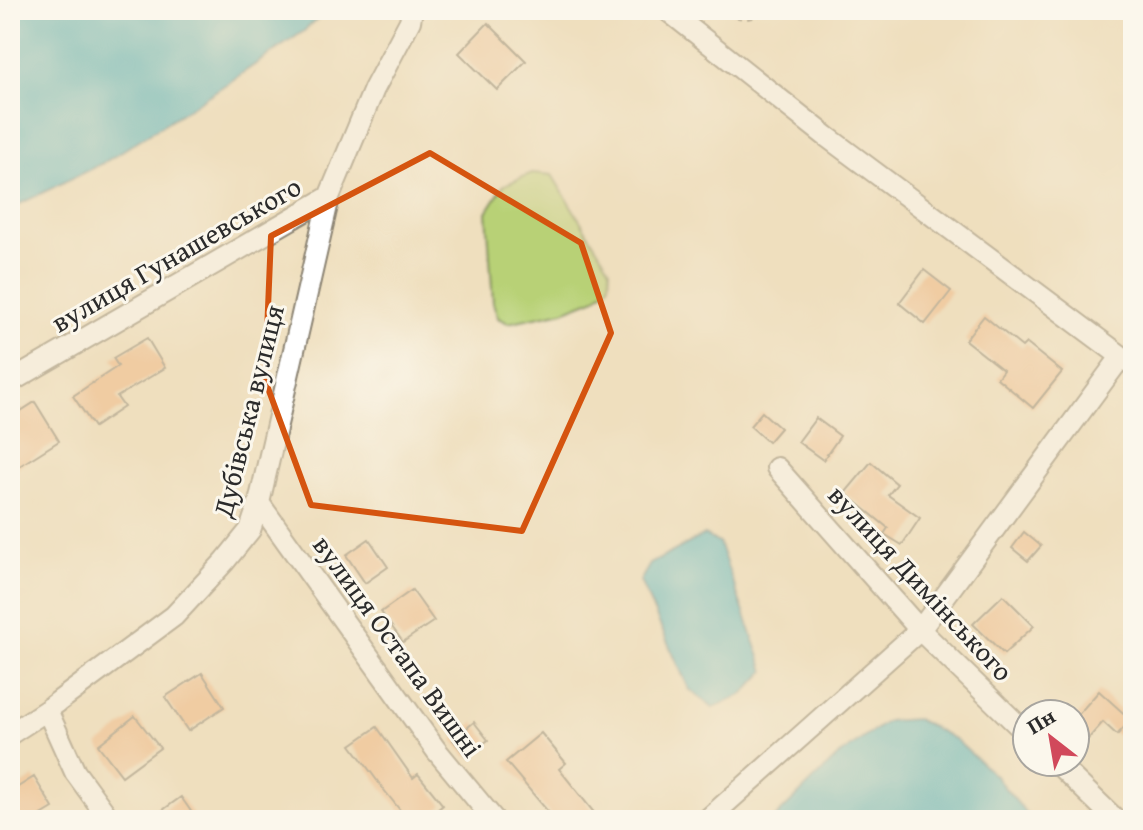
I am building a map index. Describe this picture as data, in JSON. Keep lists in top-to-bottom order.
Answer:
{
  "streets": {
    "street": [
      "вулиця Гунашевського",
      "Дубівська вулиця",
      "вулиця Димінського",
      "вулиця Остапа Вишні"
    ]
  },
  "crossings": [
    ["вулиця Гунашевського", "Дубівська вулиця"],
    ["Дубівська вулиця", "вулиця Остапа Вишні"]
  ],
  "north": "top left"
}
